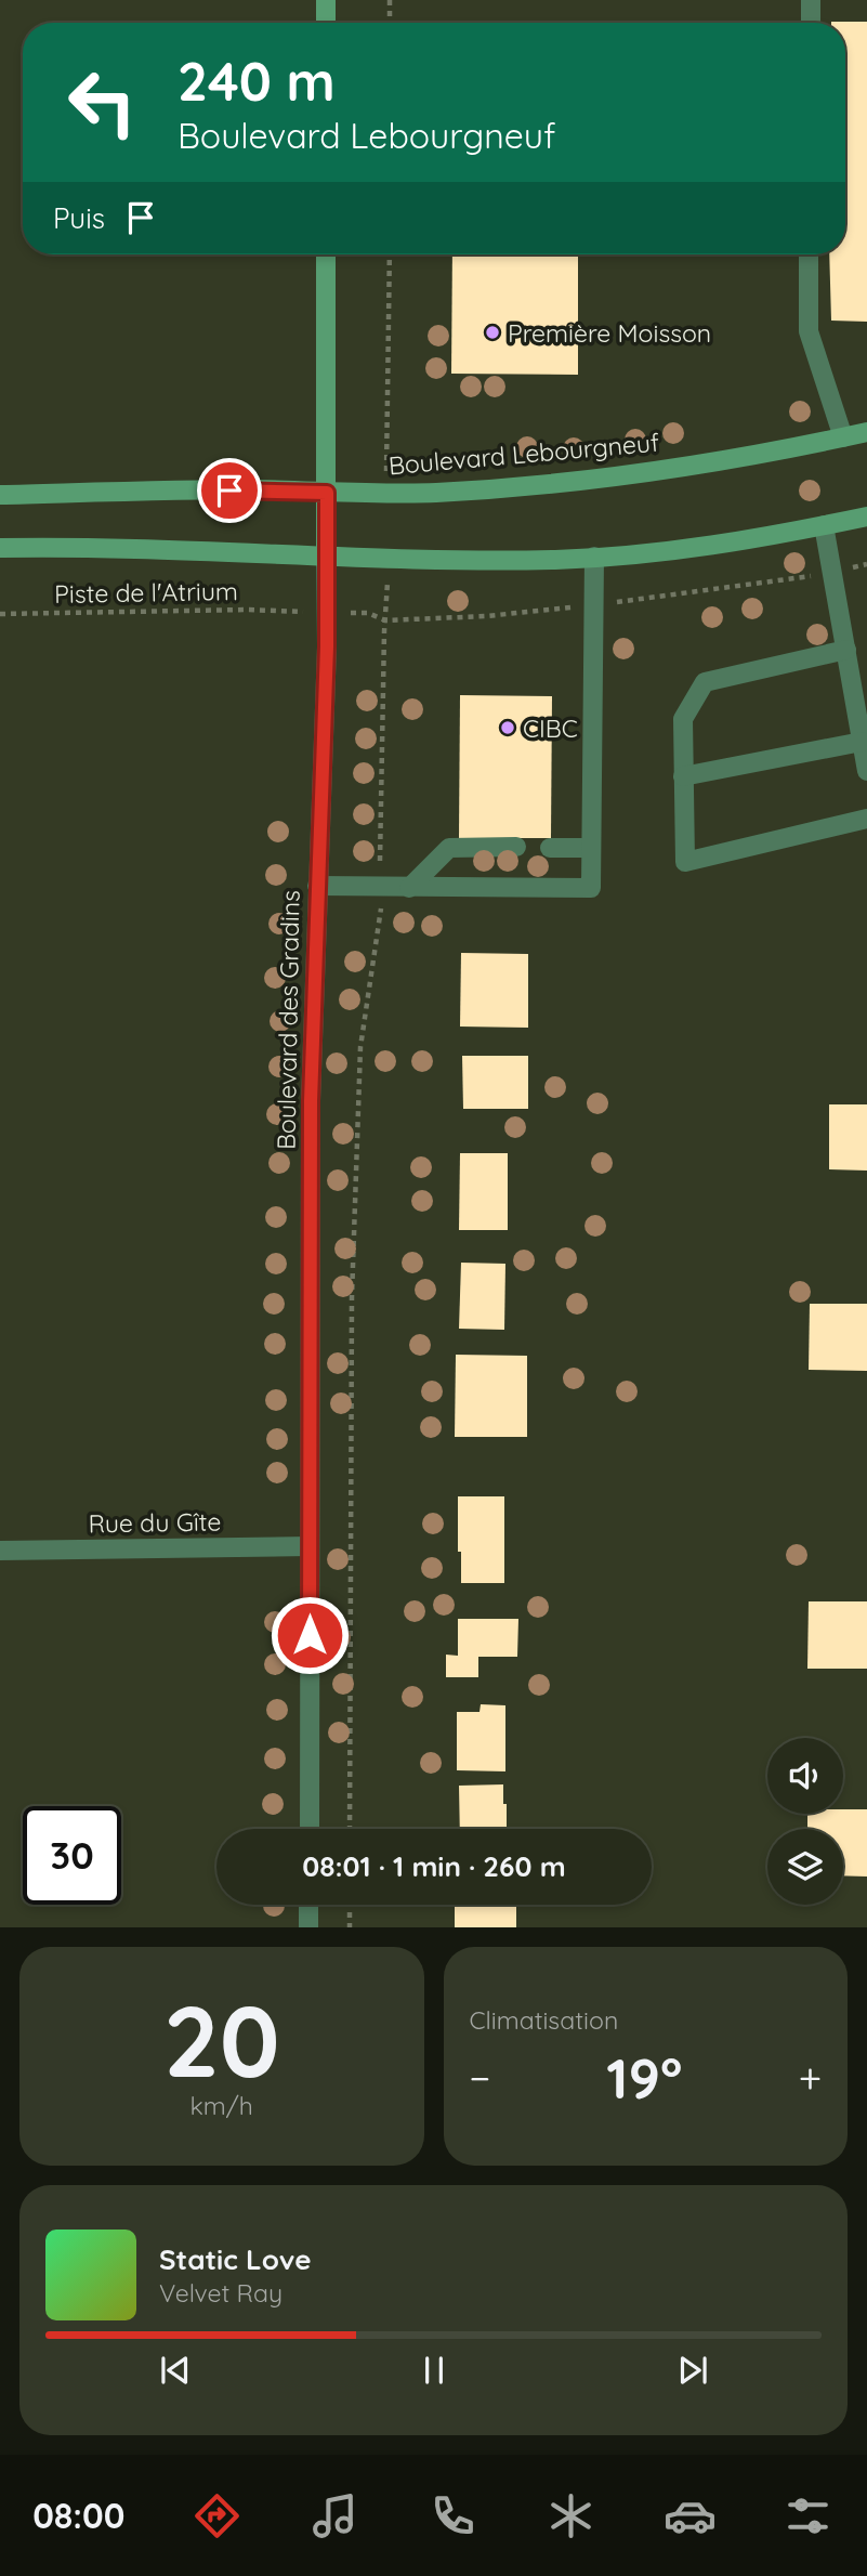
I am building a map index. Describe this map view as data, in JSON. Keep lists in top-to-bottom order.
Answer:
{
  "streets": {
    "main road": ["Boulevard Lebourgneuf", "Boulevard des Gradins"],
    "street": ["Rue du Gîte"],
    "path": ["Piste de l'Atrium"]
  },
  "crossings": [
    ["Boulevard Lebourgneuf", "Boulevard des Gradins"],
    ["Boulevard des Gradins", "Rue du Gîte"]
  ],
  "places": ["Première Moisson", "CIBC"],
  "page": {
    "turn": ["240 m", "Boulevard Lebourgneuf"],
    "then": "Puis",
    "limit": "30",
    "trip": "08:01 · 1 min · 260 m",
    "tile": [
      ["20", "km/h"],
      "Climatisation"
    ],
    "heat": ["−", "19°", "+"],
    "song": ["Static Love", "Velvet Ray"],
    "tabs": "08:00"
  }
}
